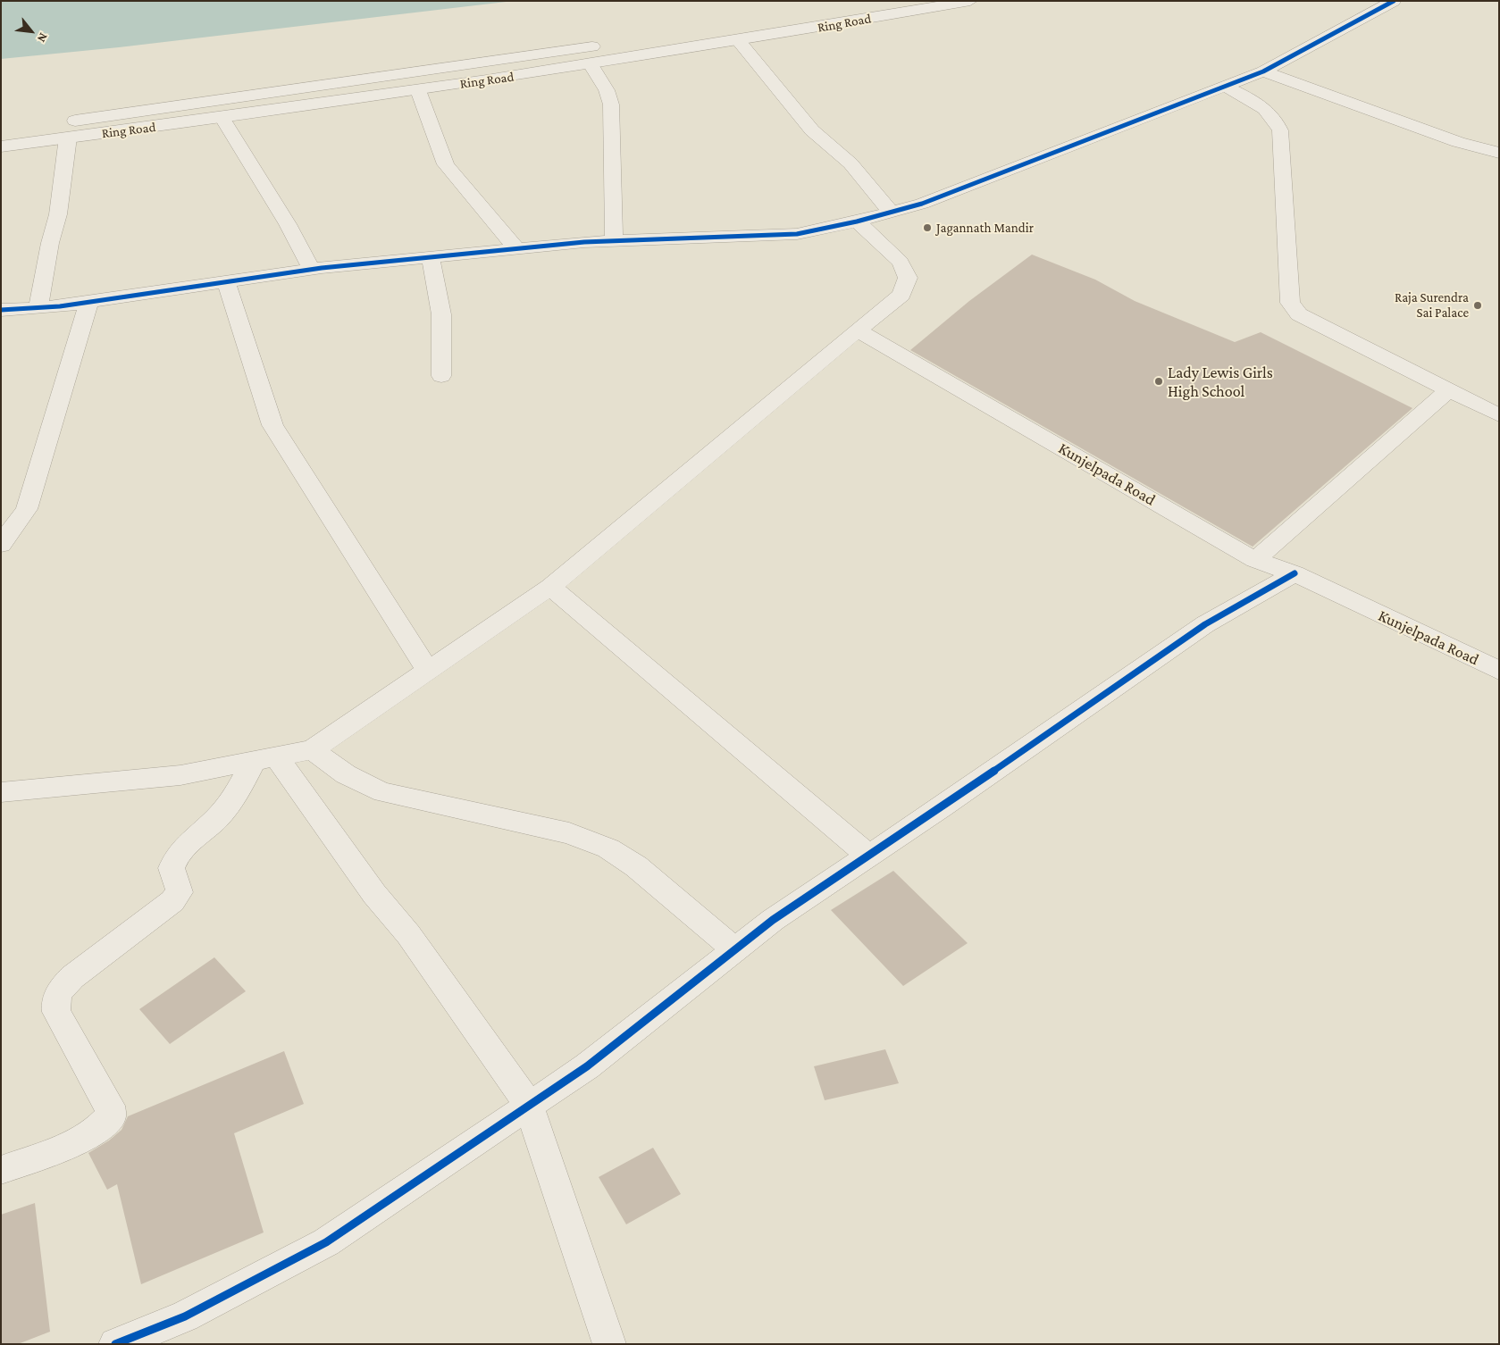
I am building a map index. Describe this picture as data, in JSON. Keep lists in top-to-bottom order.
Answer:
{
  "streets": {
    "street": ["Ring Road", "Kunjelpada Road"]
  },
  "places": ["Jagannath Mandir", "Raja Surendra Sai Palace", "Lady Lewis Girls High School"],
  "north": "bottom right"
}
